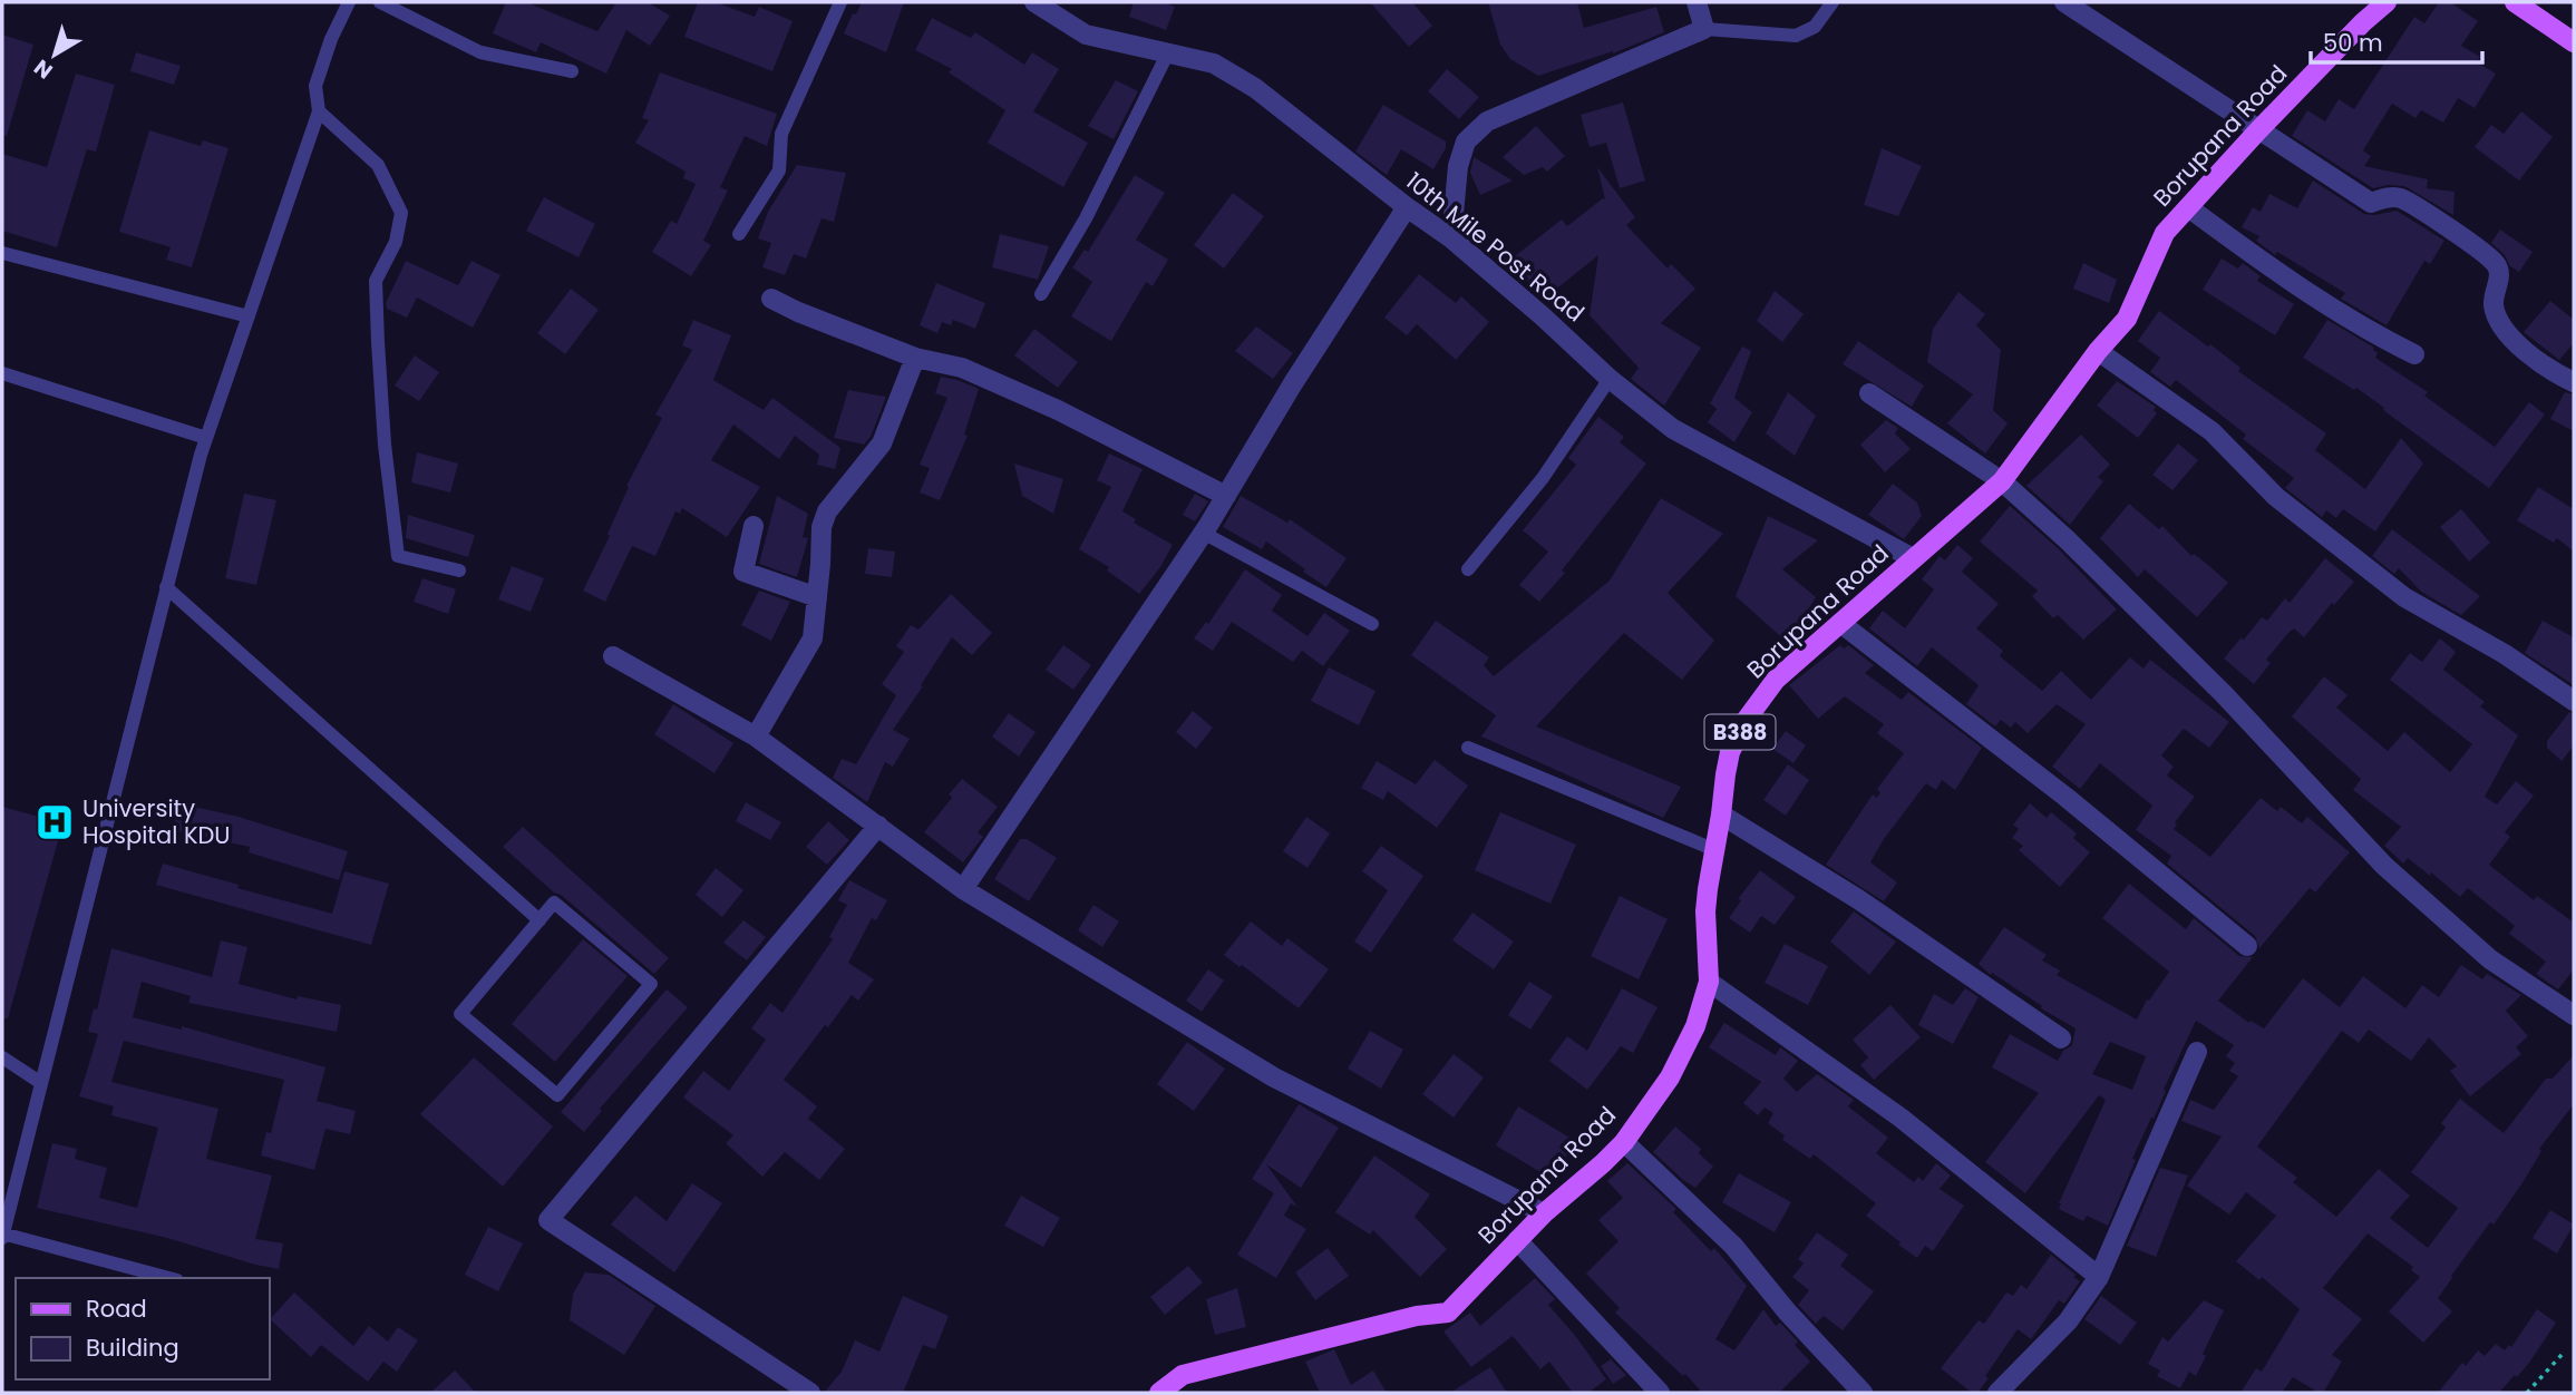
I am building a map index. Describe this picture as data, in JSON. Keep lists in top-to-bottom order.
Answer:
{
  "streets": {
    "main road": ["Borupana Road", "B388"],
    "street": ["10th Mile Post Road"]
  },
  "crossings": [
    ["Borupana Road", "10th Mile Post Road"]
  ],
  "places": {
    "hospital": ["University Hospital KDU"]
  },
  "legend": ["Road", "Building"],
  "scale_bar": "50 m",
  "north": "bottom left"
}
